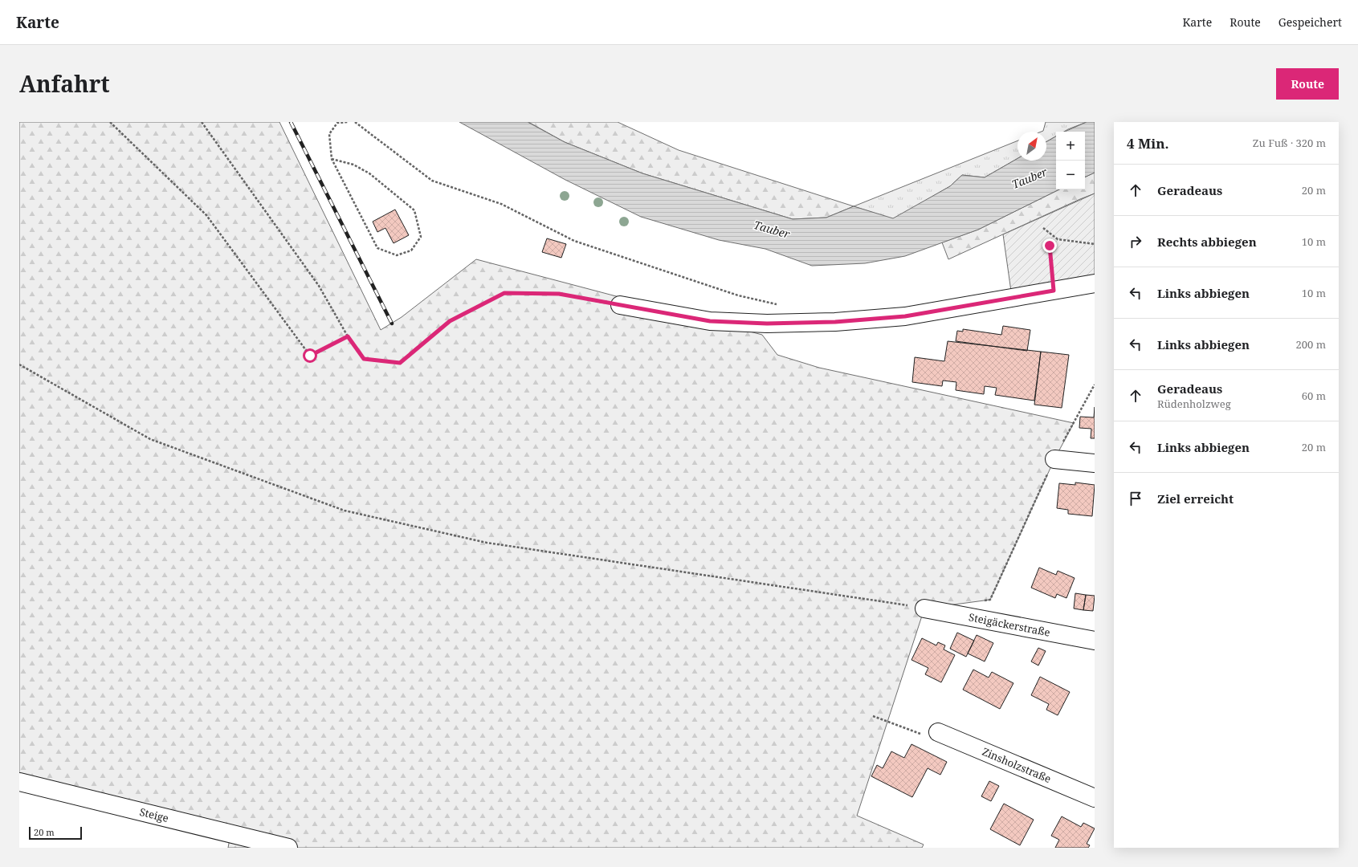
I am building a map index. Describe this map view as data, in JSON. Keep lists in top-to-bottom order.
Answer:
{
  "streets": {
    "street": ["Steigäckerstraße", "Zinsholzstraße", "Steige"]
  },
  "water": ["Tauber"],
  "scale_bar": "20 m",
  "north": "top right",
  "page": {
    "header": "Karte",
    "nav": ["Karte", "Route", "Gespeichert"],
    "title": "Anfahrt",
    "buttons": "Route",
    "heading": ["4 Min.", "Zu Fuß · 320 m"],
    "map_buttons": ["+", "−"],
    "list": [
      ["Geradeaus", "20 m"],
      ["Rechts abbiegen", "10 m"],
      ["Links abbiegen", "10 m"],
      ["Links abbiegen", "200 m"],
      ["Geradeaus", "Rüdenholzweg", "60 m"],
      ["Links abbiegen", "20 m"],
      "Ziel erreicht"
    ],
    "scale": "20 m"
  }
}
